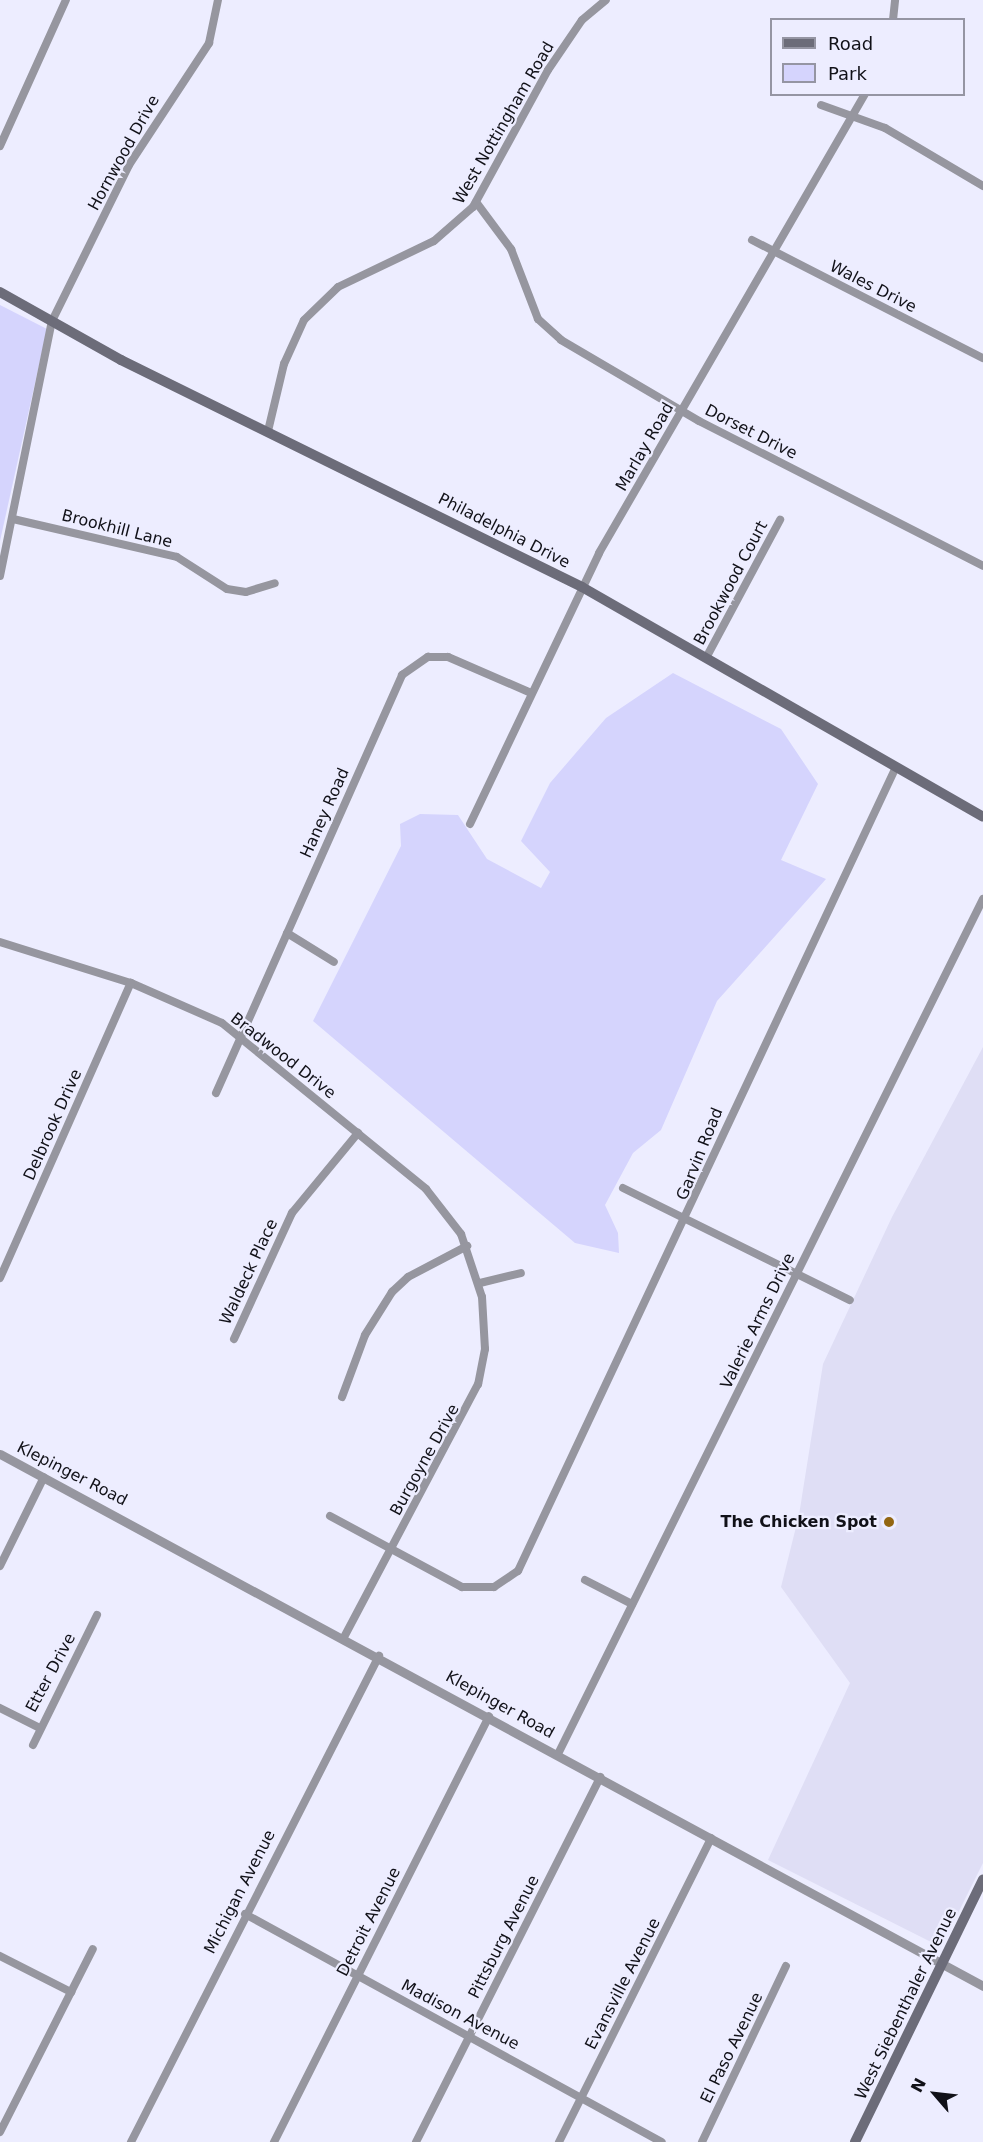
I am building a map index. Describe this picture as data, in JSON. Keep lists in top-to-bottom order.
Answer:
{
  "streets": {
    "main road": ["Philadelphia Drive", "West Siebenthaler Avenue"],
    "street": [
      "West Nottingham Road",
      "Hornwood Drive",
      "Wales Drive",
      "Dorset Drive",
      "Marlay Road",
      "Brookhill Lane",
      "Brookwood Court",
      "Haney Road",
      "Bradwood Drive",
      "Delbrook Drive",
      "Garvin Road",
      "Waldeck Place",
      "Valerie Arms Drive",
      "Burgoyne Drive",
      "Klepinger Road",
      "Etter Drive",
      "Michigan Avenue",
      "Detroit Avenue",
      "Pittsburg Avenue",
      "Evansville Avenue",
      "Madison Avenue",
      "El Paso Avenue"
    ]
  },
  "crossings": [
    ["West Nottingham Road", "Dorset Drive"],
    ["West Nottingham Road", "Philadelphia Drive"],
    ["Hornwood Drive", "Brookhill Lane"],
    ["Hornwood Drive", "Philadelphia Drive"],
    ["Wales Drive", "Marlay Road"],
    ["Dorset Drive", "Marlay Road"],
    ["Marlay Road", "Philadelphia Drive"],
    ["Marlay Road", "Haney Road"],
    ["Philadelphia Drive", "Brookwood Court"],
    ["Philadelphia Drive", "Garvin Road"],
    ["Haney Road", "Bradwood Drive"],
    ["Bradwood Drive", "Delbrook Drive"],
    ["Bradwood Drive", "Waldeck Place"],
    ["Bradwood Drive", "Burgoyne Drive"],
    ["Garvin Road", "Burgoyne Drive"],
    ["Valerie Arms Drive", "Klepinger Road"],
    ["Burgoyne Drive", "Klepinger Road"],
    ["Klepinger Road", "Michigan Avenue"],
    ["Klepinger Road", "Detroit Avenue"],
    ["Klepinger Road", "Pittsburg Avenue"],
    ["Klepinger Road", "Evansville Avenue"],
    ["Klepinger Road", "West Siebenthaler Avenue"],
    ["Michigan Avenue", "Madison Avenue"],
    ["Detroit Avenue", "Madison Avenue"],
    ["Pittsburg Avenue", "Madison Avenue"],
    ["Evansville Avenue", "Madison Avenue"]
  ],
  "places": ["The Chicken Spot"],
  "legend": ["Road", "Park"],
  "north": "top left"
}
